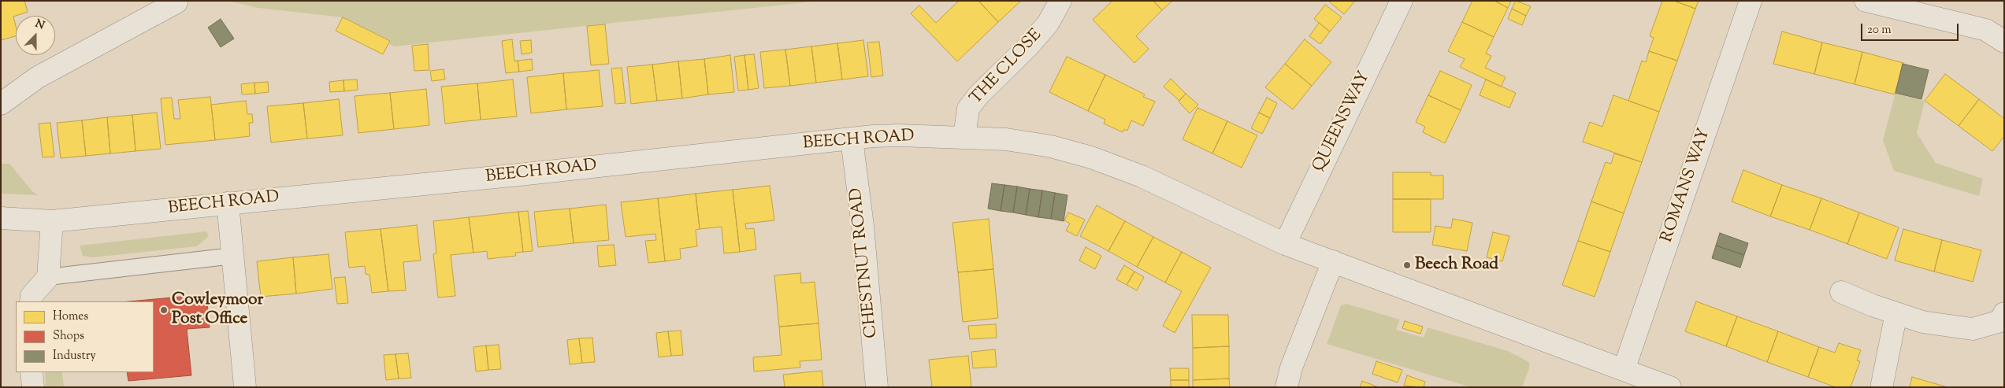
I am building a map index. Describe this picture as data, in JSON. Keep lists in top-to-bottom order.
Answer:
{
  "streets": {
    "street": [
      "THE CLOSE",
      "QUEENSWAY",
      "BEECH ROAD",
      "ROMANS WAY",
      "CHESTNUT ROAD"
    ]
  },
  "crossings": [
    ["THE CLOSE", "BEECH ROAD"],
    ["QUEENSWAY", "BEECH ROAD"],
    ["BEECH ROAD", "ROMANS WAY"],
    ["BEECH ROAD", "CHESTNUT ROAD"]
  ],
  "places": ["Beech Road", "Cowleymoor Post Office"],
  "legend": ["Homes", "Shops", "Industry"],
  "scale_bar": "20 m",
  "north": "top"
}
